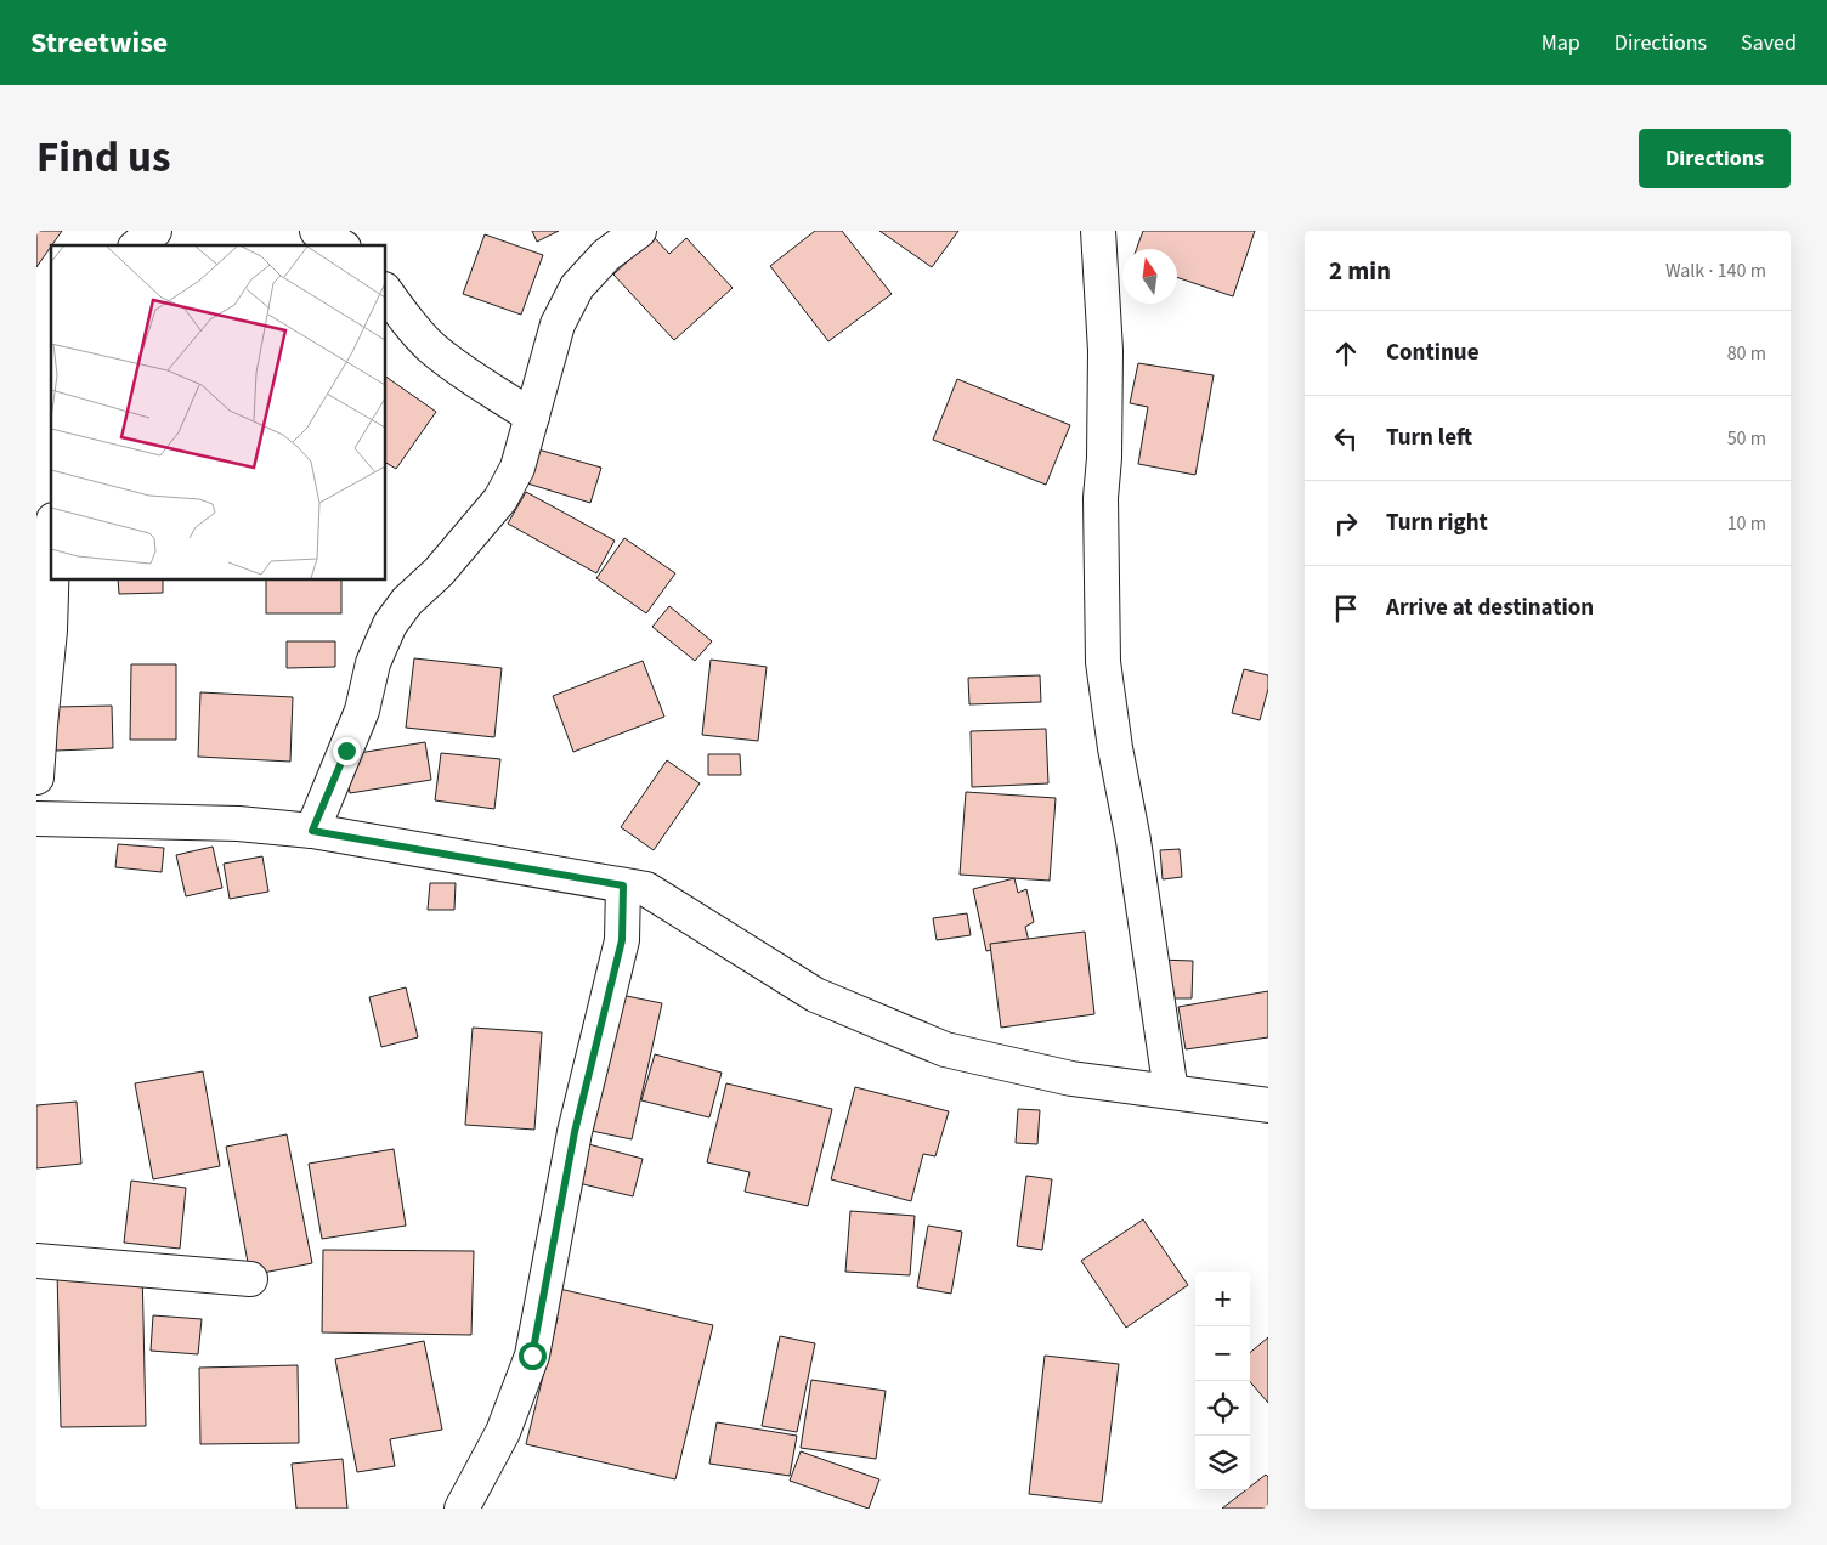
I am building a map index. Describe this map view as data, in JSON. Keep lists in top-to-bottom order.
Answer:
{
  "north": "top",
  "page": {
    "header": "Streetwise",
    "nav": ["Map", "Directions", "Saved"],
    "title": "Find us",
    "buttons": "Directions",
    "heading": ["2 min", "Walk · 140 m"],
    "list": [
      ["Continue", "80 m"],
      ["Turn left", "50 m"],
      ["Turn right", "10 m"],
      "Arrive at destination"
    ],
    "map_buttons": ["+", "−"]
  }
}
